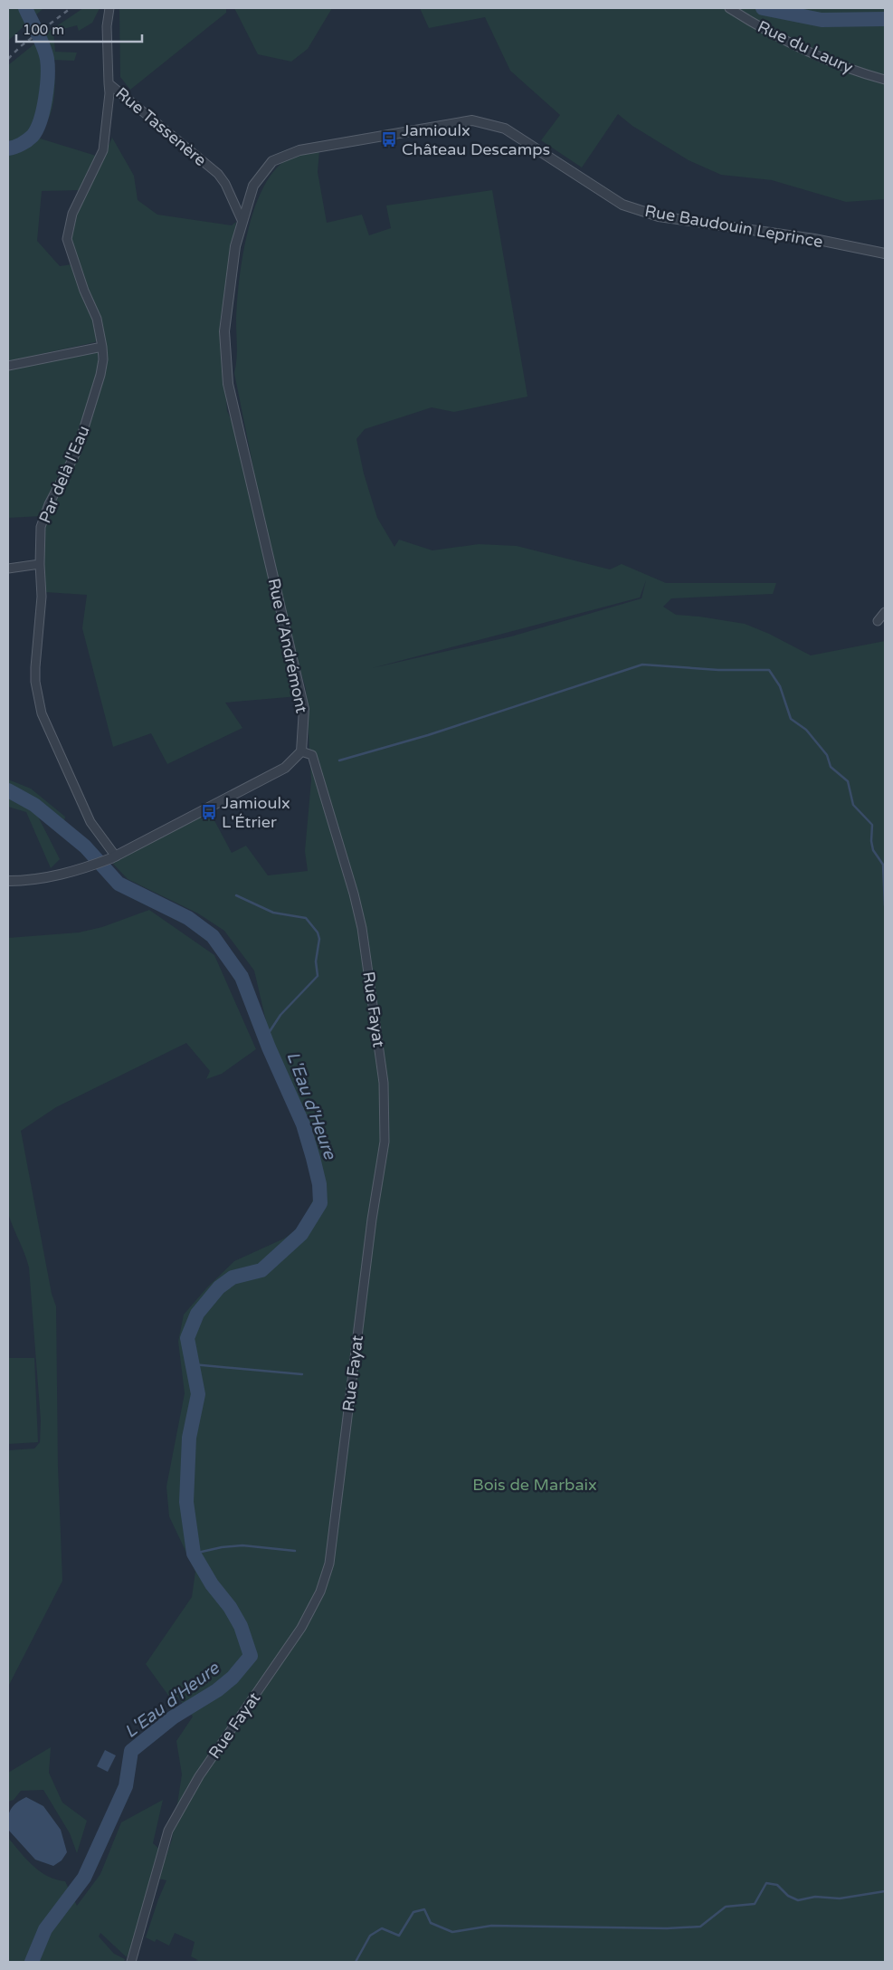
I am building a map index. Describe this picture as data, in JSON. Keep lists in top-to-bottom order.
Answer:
{
  "streets": {
    "street": [
      "Rue du Laury",
      "Rue Tassenère",
      "Rue Baudouin Leprince",
      "Par delà l'Eau",
      "Rue d'Andrémont",
      "Rue Fayat"
    ]
  },
  "crossings": [
    ["Rue Tassenère", "Rue Baudouin Leprince"],
    ["Rue Tassenère", "Par delà l'Eau"],
    ["Rue Tassenère", "Rue d'Andrémont"],
    ["Rue Baudouin Leprince", "Rue d'Andrémont"],
    ["Rue d'Andrémont", "Rue Fayat"]
  ],
  "water": ["L'Eau d'Heure"],
  "parks": ["Bois de Marbaix"],
  "places": {
    "bus stop": ["Jamioulx Château Descamps", "Jamioulx L'Étrier"]
  },
  "scale_bar": "100 m"
}
